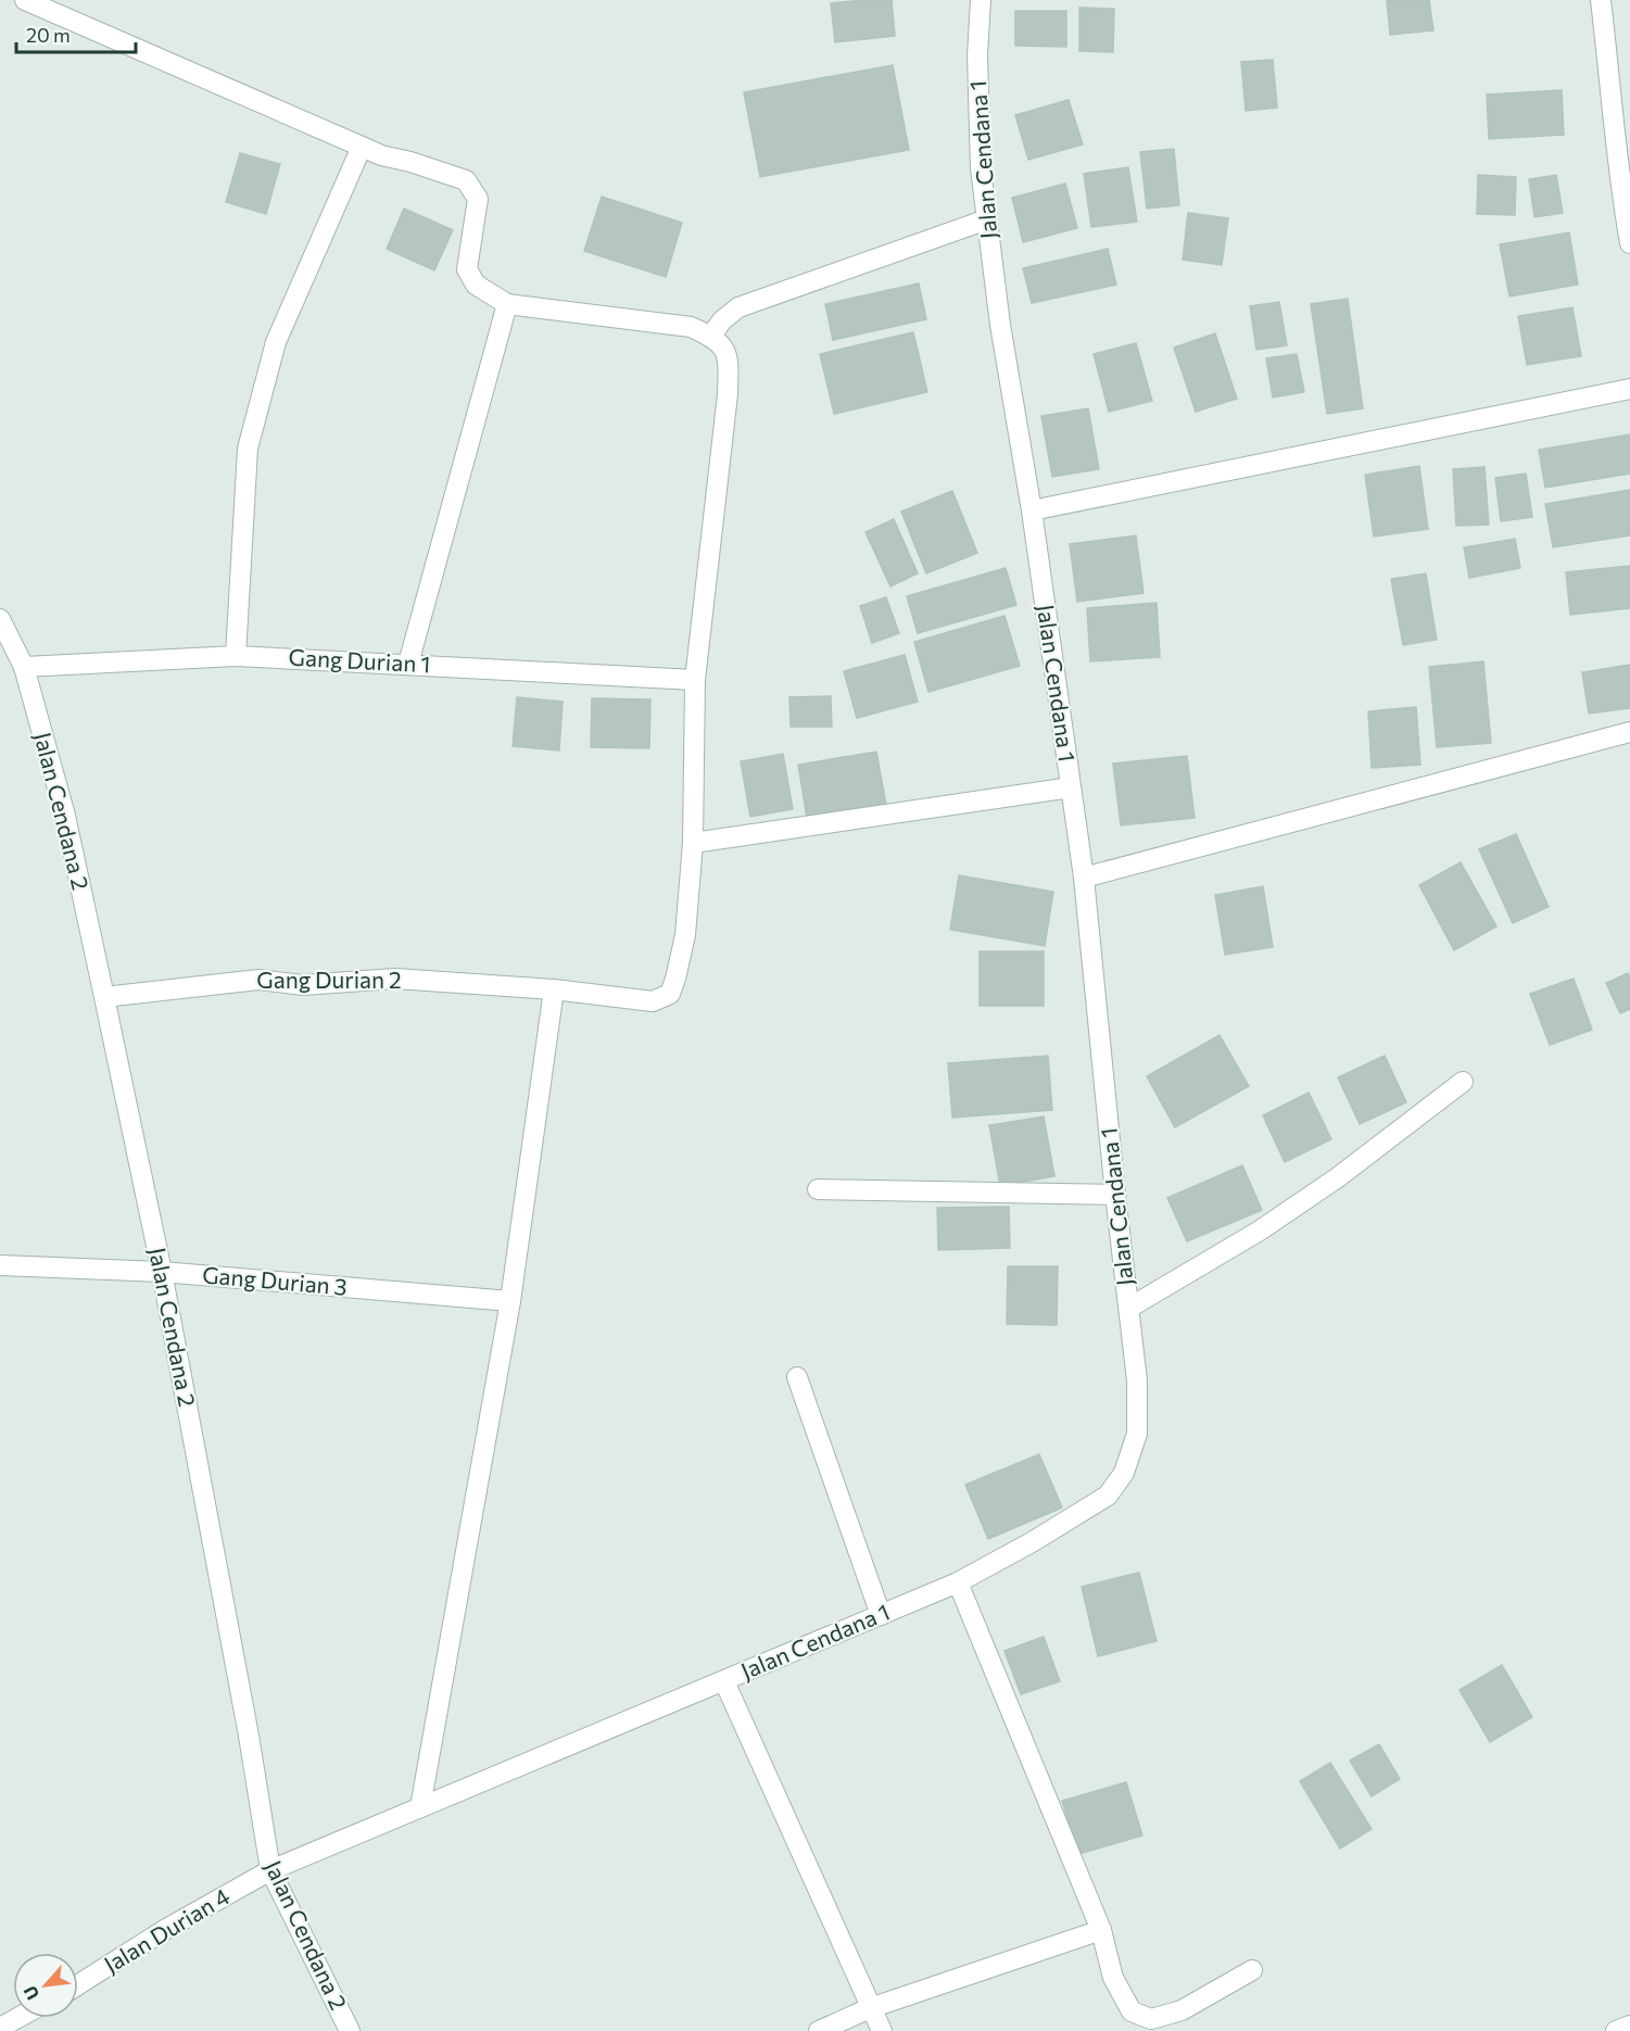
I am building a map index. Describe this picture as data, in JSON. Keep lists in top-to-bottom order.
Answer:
{
  "streets": {
    "street": [
      "Jalan Cendana 1",
      "Gang Durian 1",
      "Jalan Cendana 2",
      "Gang Durian 2",
      "Gang Durian 3",
      "Jalan Durian 4"
    ]
  },
  "crossings": [
    ["Jalan Cendana 1", "Jalan Cendana 2"],
    ["Jalan Cendana 1", "Jalan Durian 4"],
    ["Gang Durian 1", "Jalan Cendana 2"],
    ["Jalan Cendana 2", "Gang Durian 2"],
    ["Jalan Cendana 2", "Gang Durian 3"],
    ["Jalan Cendana 2", "Jalan Durian 4"]
  ],
  "scale_bar": "20 m",
  "north": "bottom left"
}
